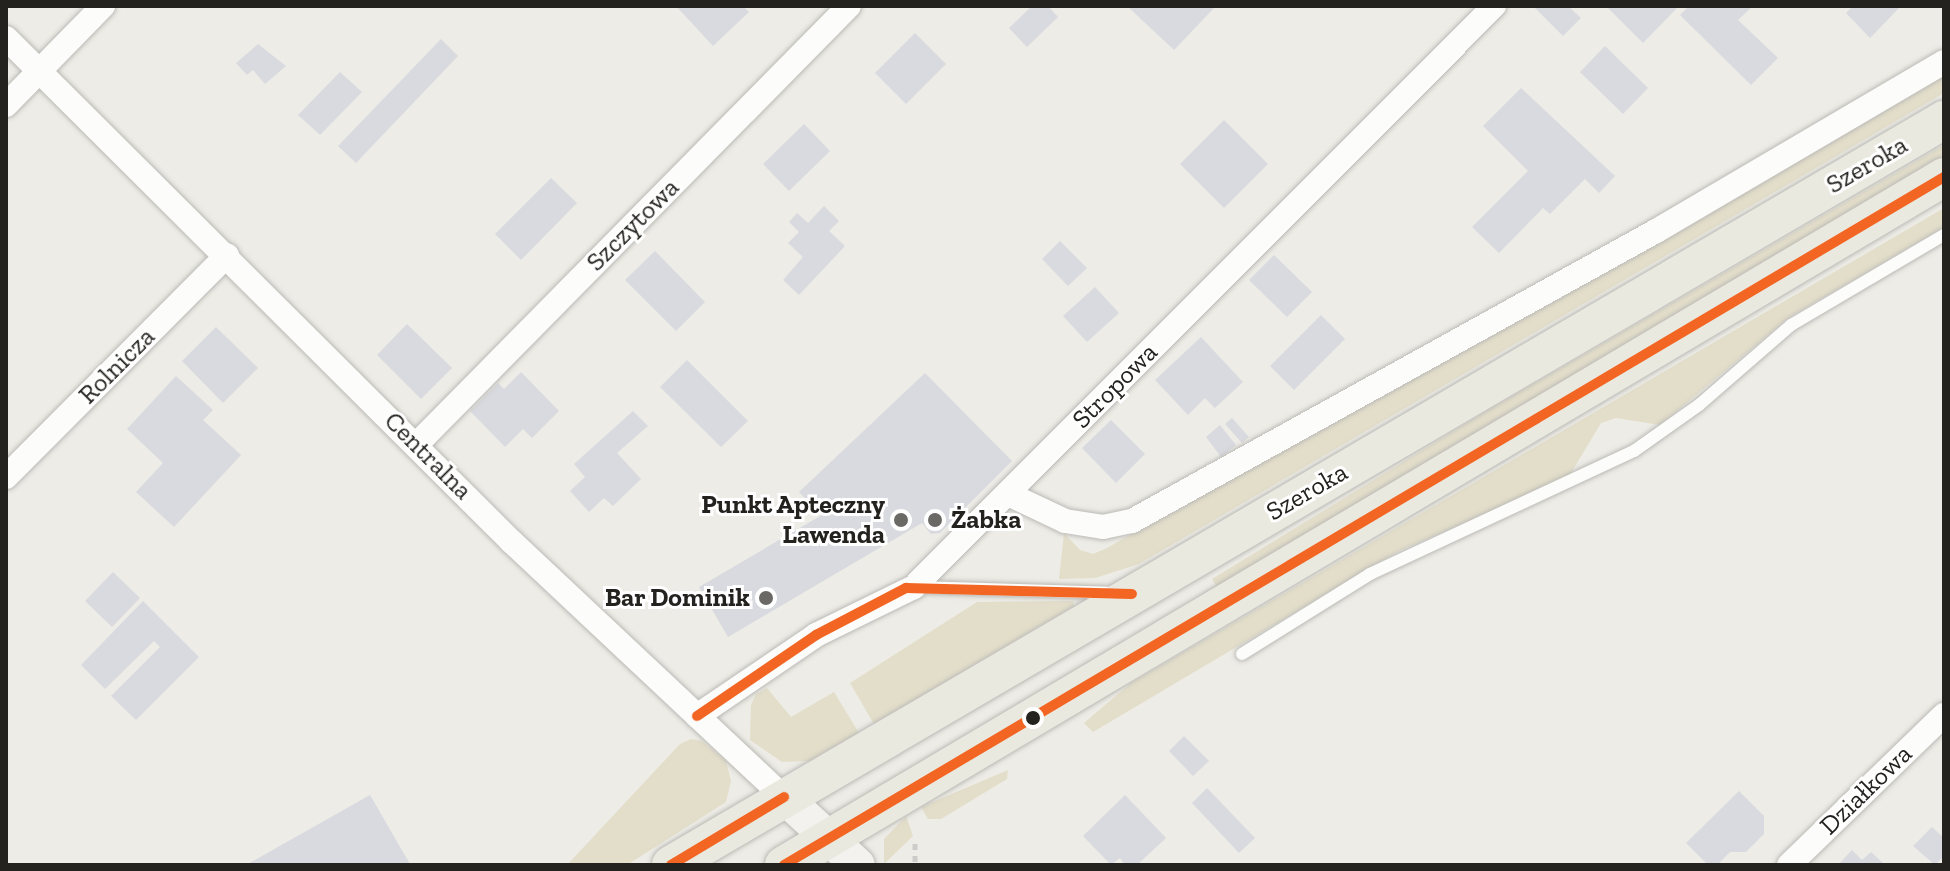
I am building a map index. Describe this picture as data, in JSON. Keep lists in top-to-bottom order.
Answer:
{
  "streets": {
    "main road": ["Szeroka"],
    "street": [
      "Szczytowa",
      "Rolnicza",
      "Stropowa",
      "Centralna",
      "Działkowa"
    ]
  },
  "crossings": [
    ["Szeroka", "Centralna"],
    ["Szczytowa", "Centralna"],
    ["Rolnicza", "Centralna"],
    ["Stropowa", "Centralna"]
  ],
  "places": ["Punkt Apteczny Lawenda", "Żabka", "Bar Dominik"]
}
